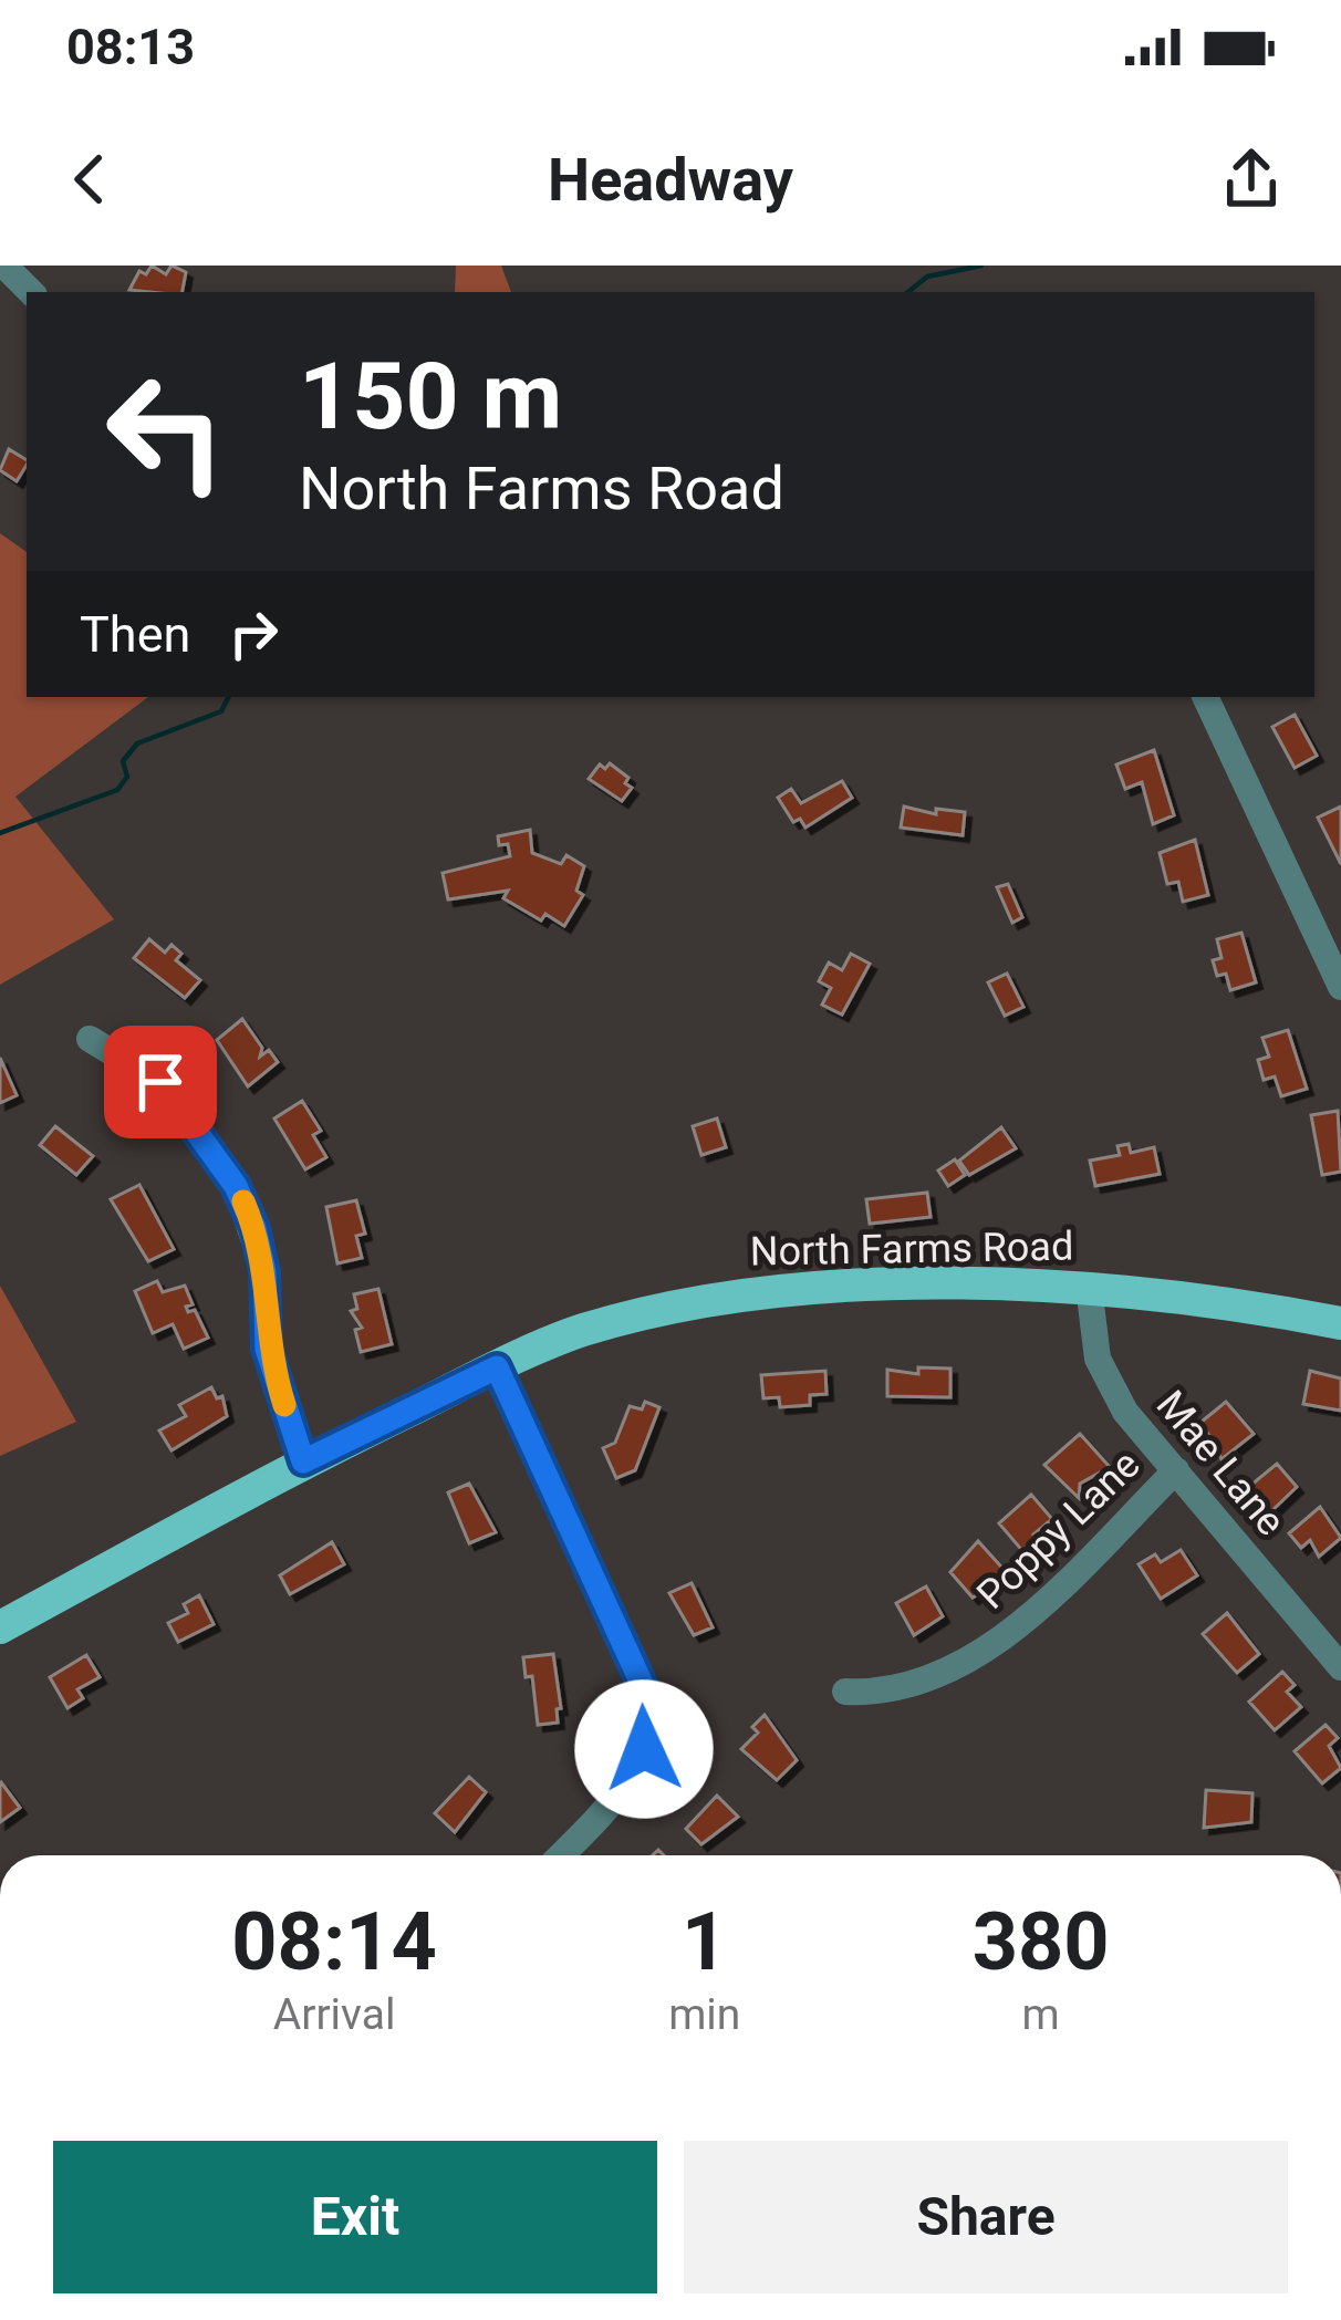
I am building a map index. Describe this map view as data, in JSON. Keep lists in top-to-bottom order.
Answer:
{
  "streets": {
    "main road": ["North Farms Road"],
    "street": ["Mae Lane", "Poppy Lane"]
  },
  "crossings": [
    ["North Farms Road", "Mae Lane"],
    ["Mae Lane", "Poppy Lane"]
  ],
  "page": {
    "status": "08:13",
    "header": "Headway",
    "turn": ["150 m", "North Farms Road"],
    "then": "Then",
    "eta": [
      "08:14",
      "Arrival",
      "1",
      "min",
      "380",
      "m"
    ],
    "buttons": ["Exit", "Share"]
  }
}
